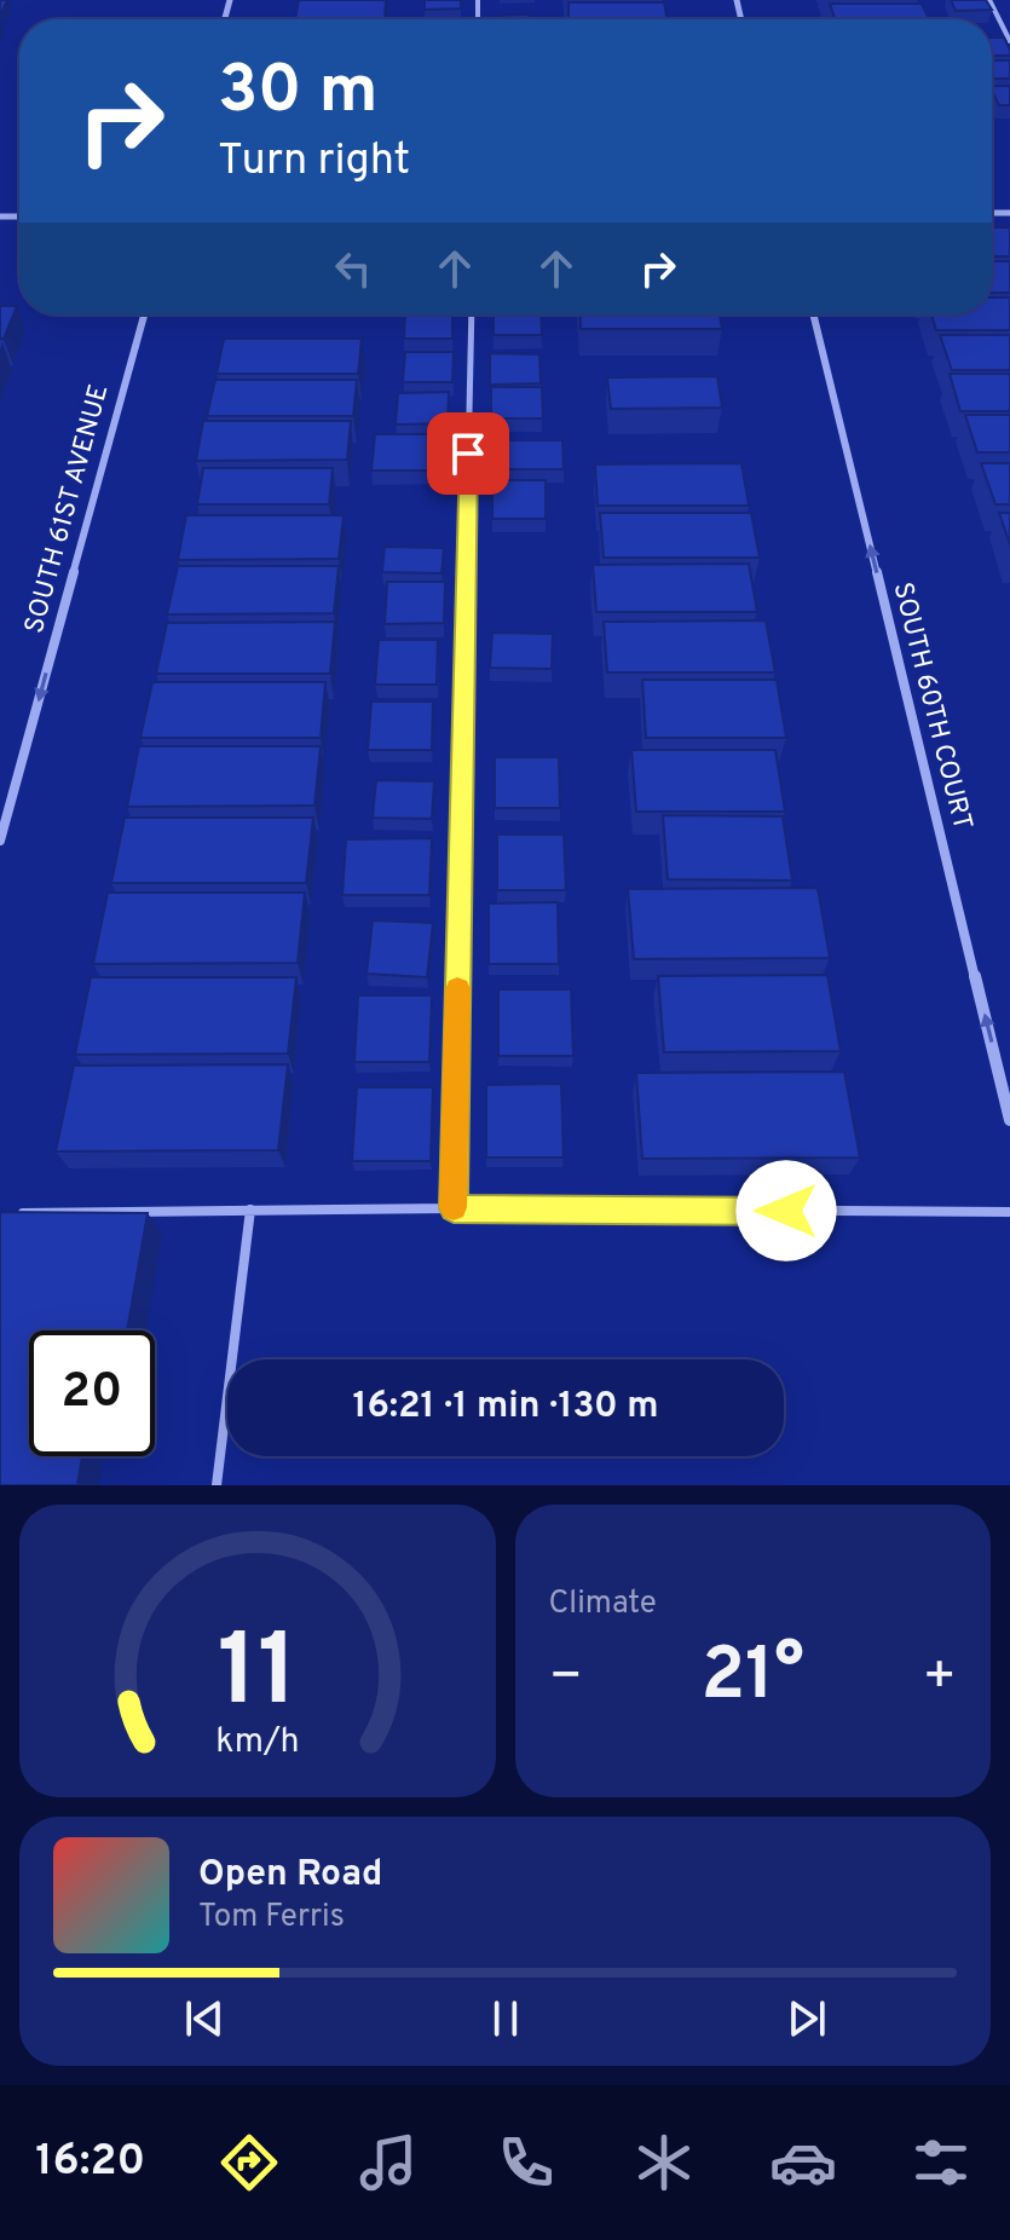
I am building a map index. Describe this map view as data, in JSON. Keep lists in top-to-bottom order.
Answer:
{
  "streets": {
    "street": ["SOUTH 61ST AVENUE", "SOUTH 60TH COURT"]
  },
  "one_way": ["SOUTH 61ST AVENUE", "SOUTH 60TH COURT"],
  "page": {
    "turn": ["30 m", "Turn right"],
    "limit": "20",
    "trip": "16:21 · 1 min · 130 m",
    "tile": "Climate",
    "heat": ["−", "21°", "+"],
    "song": ["Open Road", "Tom Ferris"],
    "tabs": "16:20",
    "gauge": ["11", "km/h"]
  }
}
